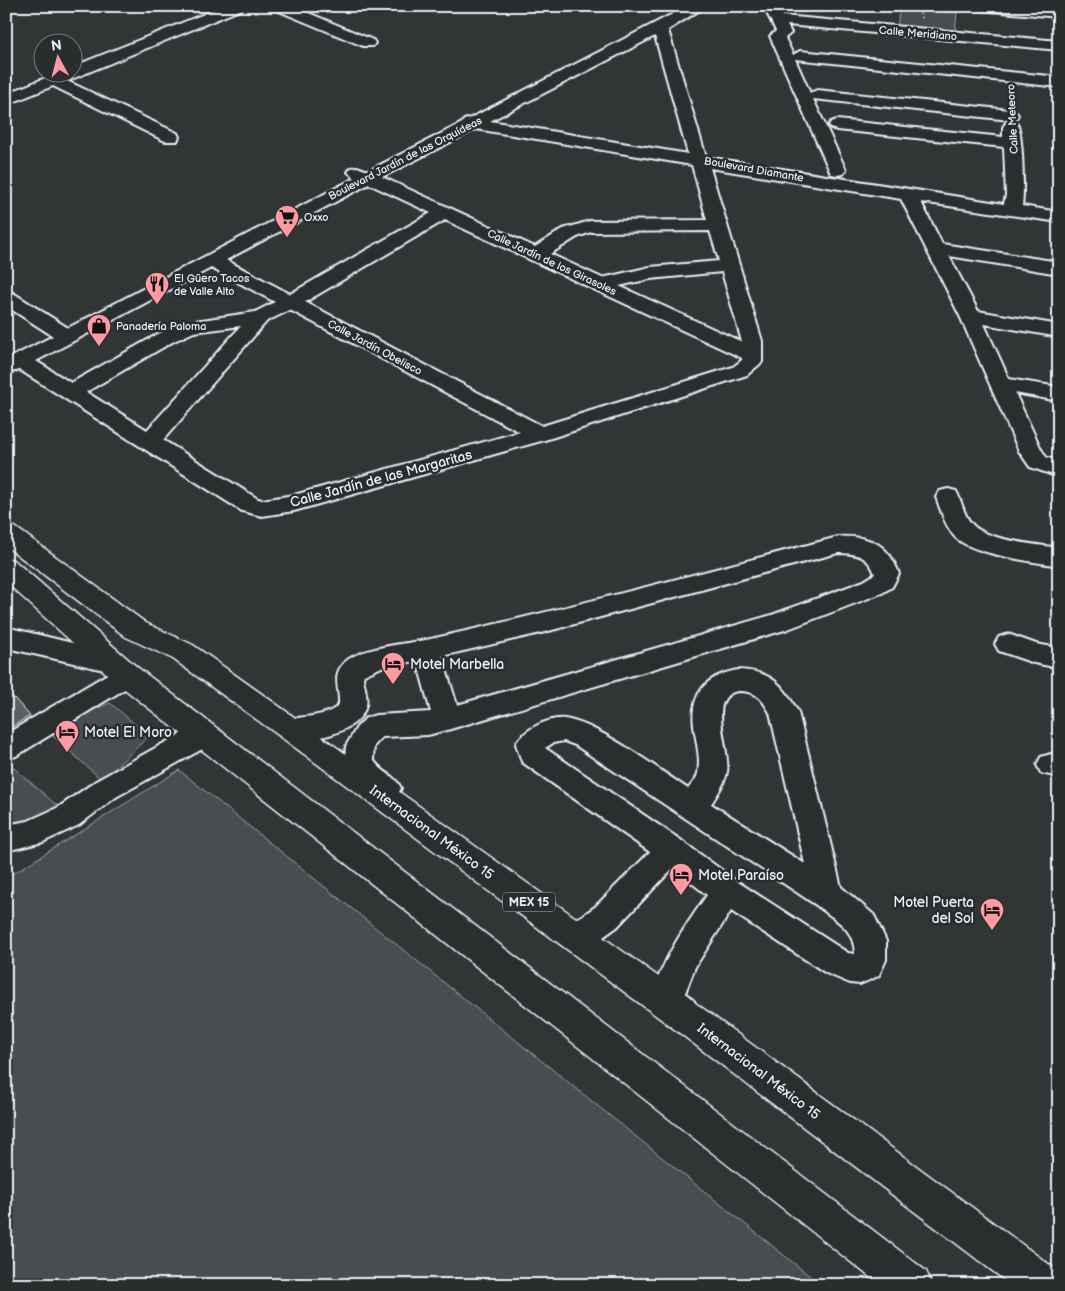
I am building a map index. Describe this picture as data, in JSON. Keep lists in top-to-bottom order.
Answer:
{
  "streets": {
    "main road": ["Internacional México 15", "MEX 15"],
    "street": [
      "Calle Meridiano",
      "Calle Meteoro",
      "Boulevard Jardín de las Orquídeas",
      "Boulevard Diamante",
      "Calle Jardín de los Girasoles",
      "Calle Jardín Obelisco",
      "Calle Jardín de las Margaritas"
    ]
  },
  "crossings": [
    ["Calle Meteoro", "Boulevard Diamante"],
    ["Boulevard Jardín de las Orquídeas", "Boulevard Diamante"],
    ["Boulevard Jardín de las Orquídeas", "Calle Jardín de los Girasoles"],
    ["Boulevard Jardín de las Orquídeas", "Calle Jardín Obelisco"],
    ["Boulevard Jardín de las Orquídeas", "Calle Jardín de las Margaritas"],
    ["Calle Jardín de los Girasoles", "Calle Jardín de las Margaritas"],
    ["Calle Jardín Obelisco", "Calle Jardín de las Margaritas"]
  ],
  "places": {
    "supermarket": ["Oxxo"],
    "restaurant": ["El Güero Tacos de Valle Alto"],
    "shop": ["Panadería Paloma"],
    "hotel": [
      "Motel Marbella",
      "Motel El Moro",
      "Motel Paraíso",
      "Motel Puerta del Sol"
    ]
  },
  "north": "top"
}
